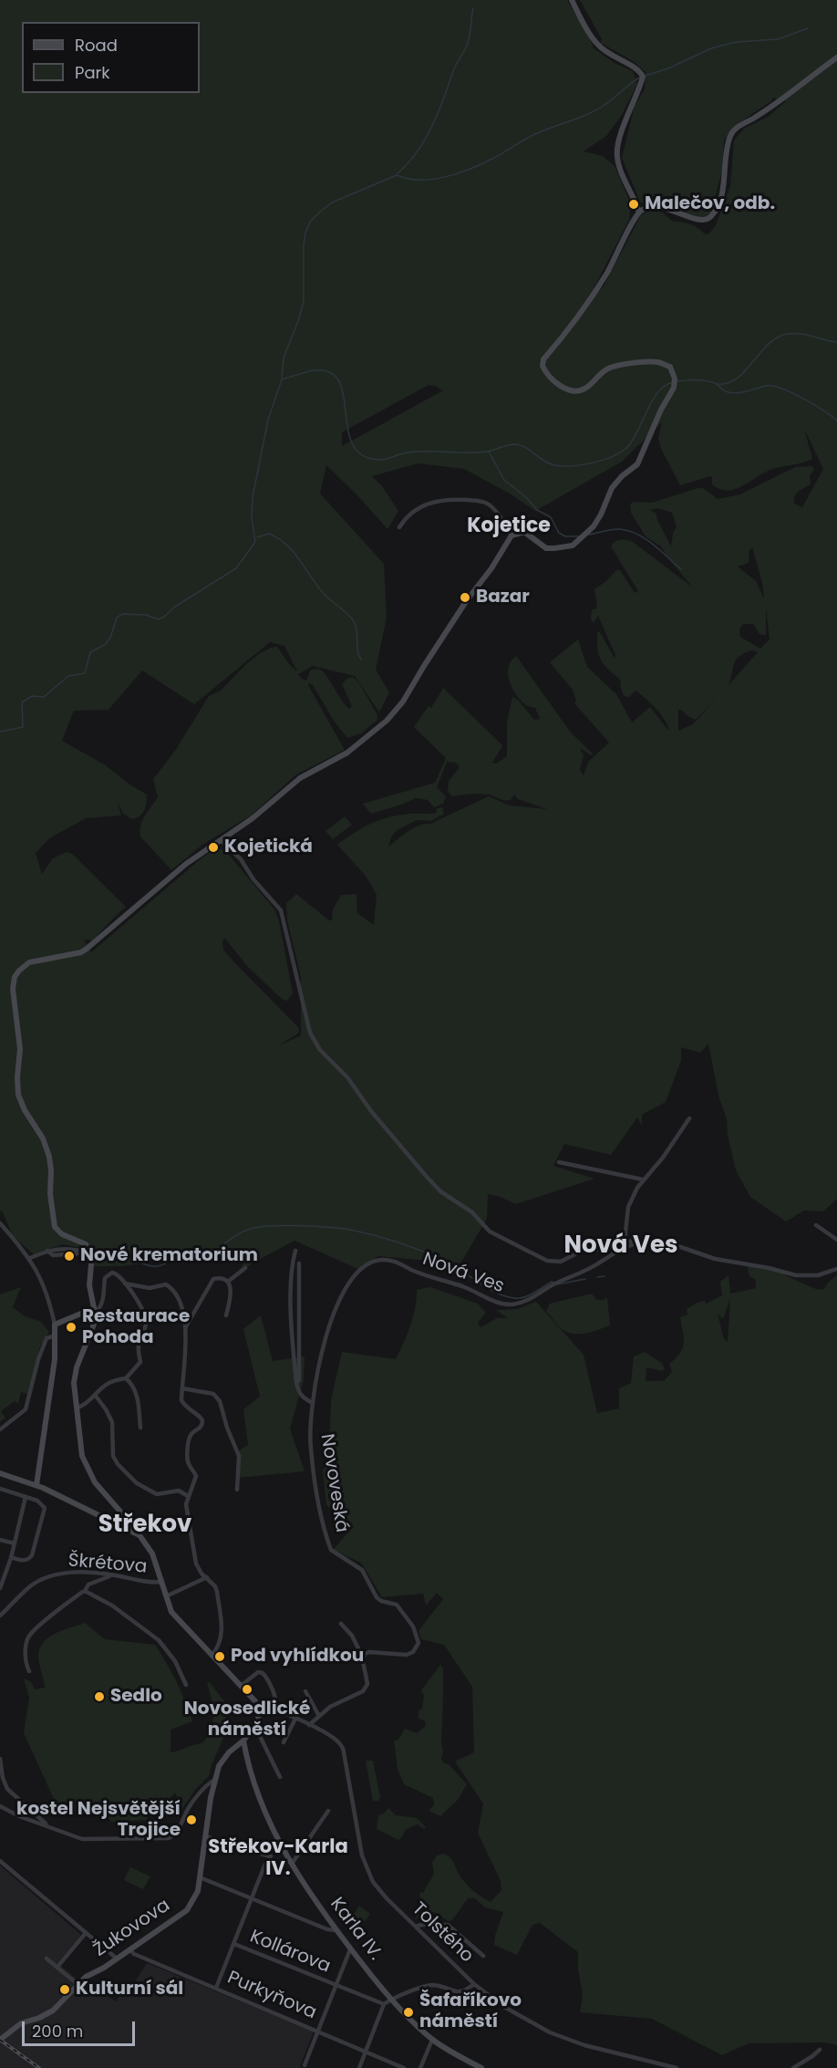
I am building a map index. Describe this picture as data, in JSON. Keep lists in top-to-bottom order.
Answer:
{
  "streets": {
    "street": [
      "Nová Ves",
      "Novoveská",
      "Škrétova",
      "Žukovova",
      "Karla IV.",
      "Tolstého",
      "Kollárova",
      "Purkyňova"
    ]
  },
  "crossings": [
    ["Nová Ves", "Novoveská"],
    ["Žukovova", "Karla IV."],
    ["Žukovova", "Purkyňova"]
  ],
  "districts": [
    "Kojetice",
    "Nová Ves",
    "Střekov",
    "Střekov-Karla IV."
  ],
  "places": [
    "Malečov, odb.",
    "Bazar",
    "Kojetická",
    "Nové krematorium",
    "Restaurace Pohoda",
    "Pod vyhlídkou",
    "Novosedlické náměstí",
    "Sedlo",
    "kostel Nejsvětější Trojice",
    "Kulturní sál",
    "Šafaříkovo náměstí"
  ],
  "legend": ["Road", "Park"],
  "scale_bar": "200 m"
}
